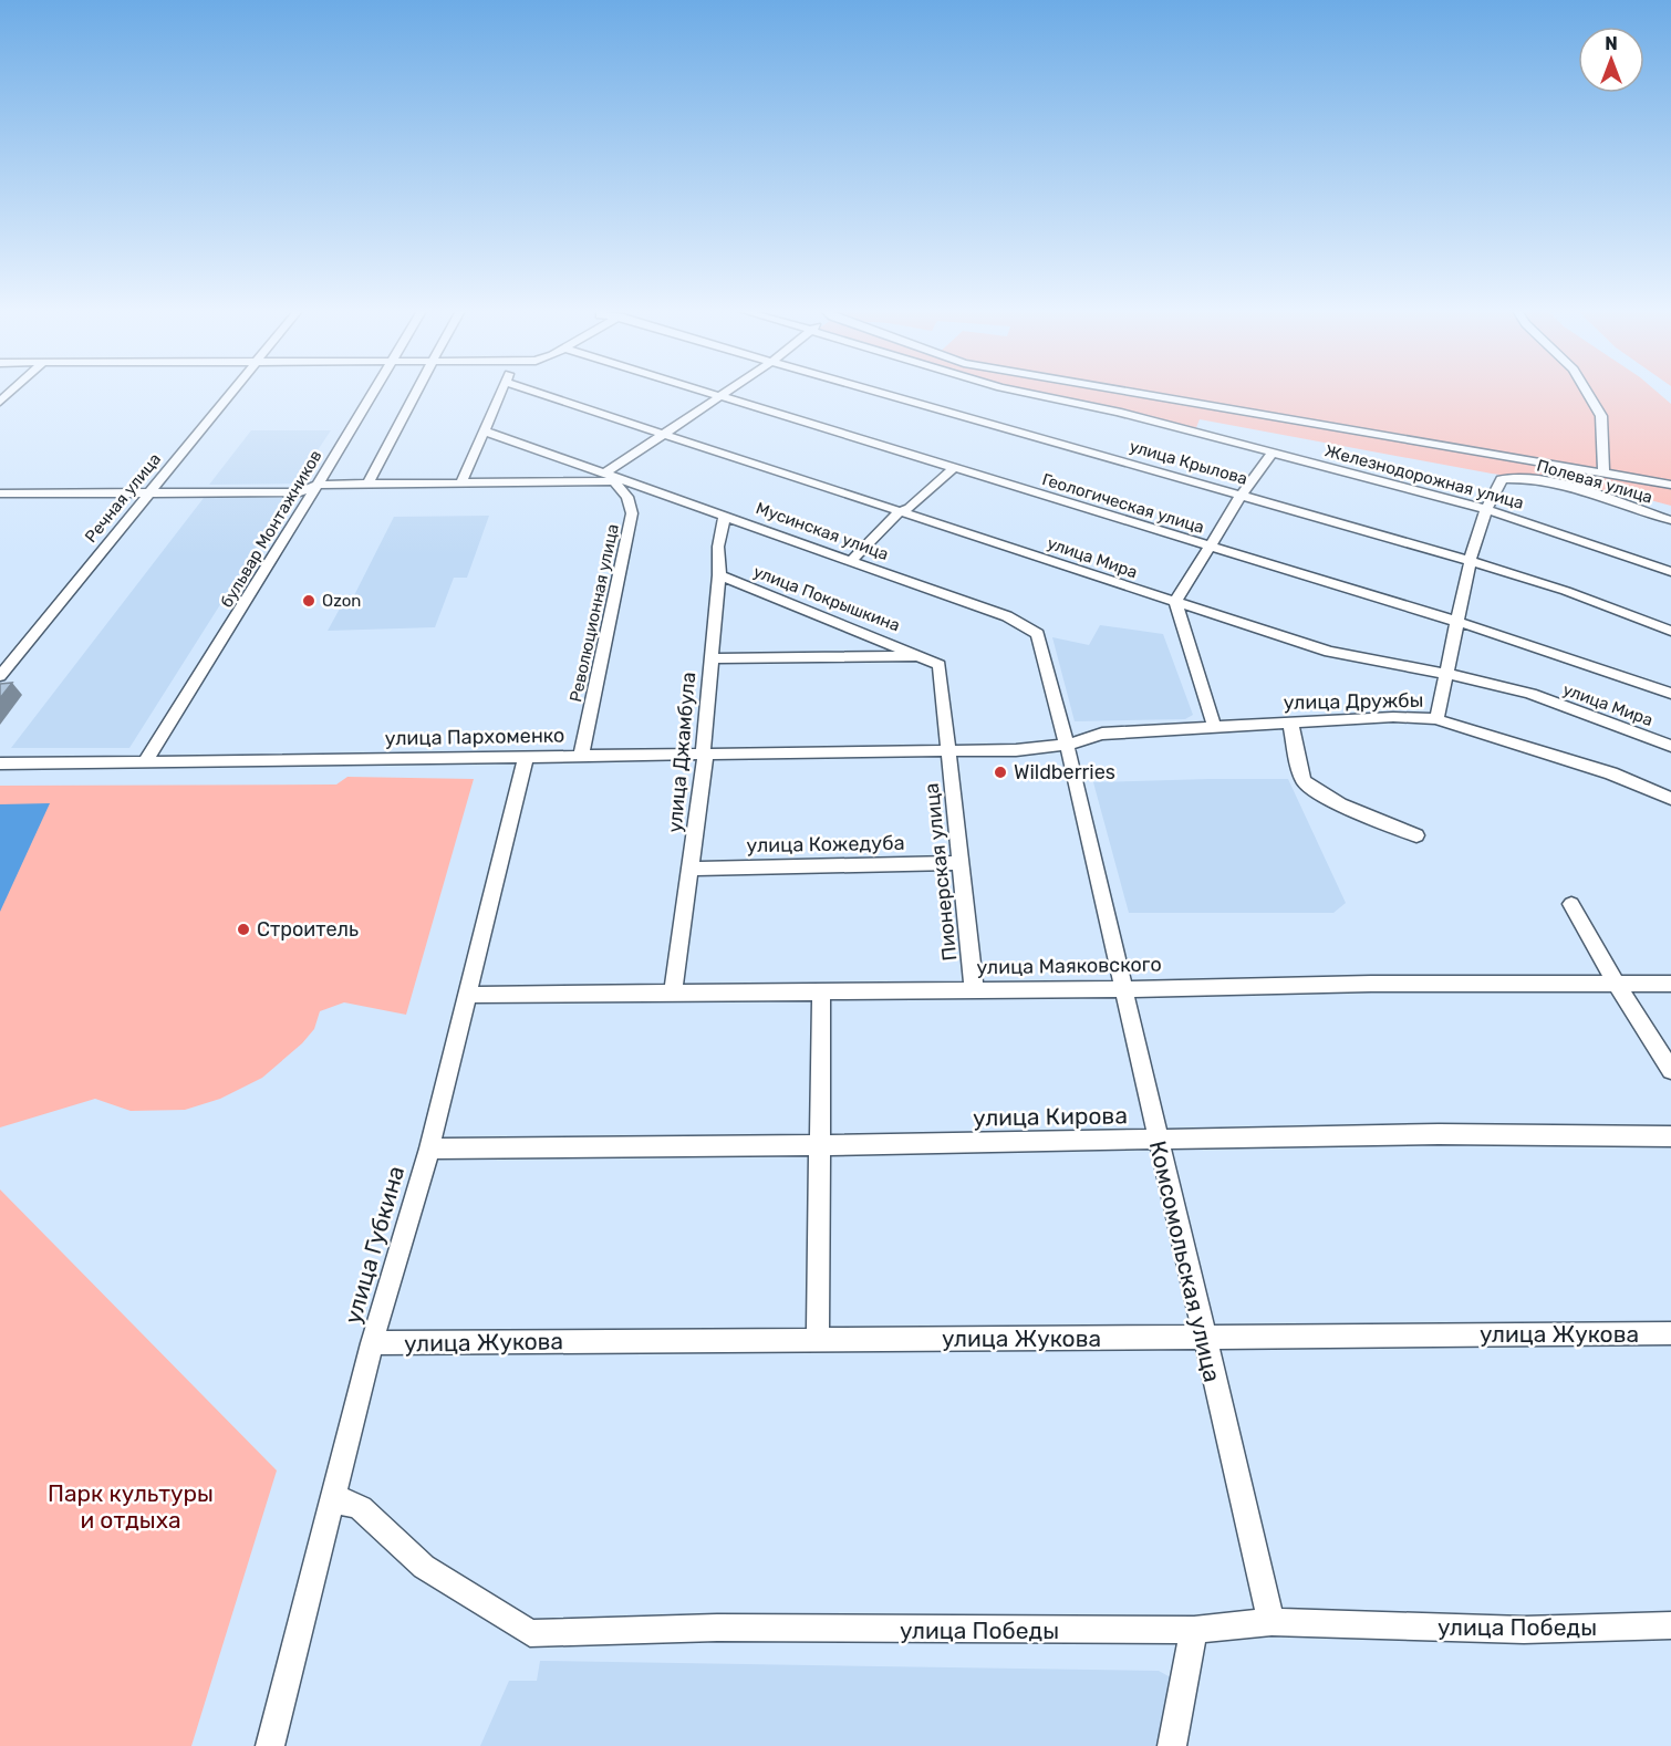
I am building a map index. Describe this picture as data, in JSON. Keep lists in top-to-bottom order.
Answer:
{
  "streets": {
    "street": [
      "улица Крылова",
      "Железнодорожная улица",
      "Полевая улица",
      "Речная улица",
      "Геологическая улица",
      "бульвар Монтажников",
      "Мусинская улица",
      "улица Мира",
      "улица Покрышкина",
      "Революционная улица",
      "улица Дружбы",
      "улица Пархоменко",
      "улица Джамбула",
      "улица Кожедуба",
      "Пионерская улица",
      "улица Маяковского",
      "улица Кирова",
      "улица Губкина",
      "Комсомольская улица",
      "улица Жукова",
      "улица Победы"
    ]
  },
  "crossings": [
    ["бульвар Монтажников", "улица Пархоменко"],
    ["Мусинская улица", "Революционная улица"],
    ["Мусинская улица", "улица Дружбы"],
    ["Мусинская улица", "улица Джамбула"],
    ["Мусинская улица", "Комсомольская улица"],
    ["улица Покрышкина", "улица Дружбы"],
    ["улица Покрышкина", "улица Пархоменко"],
    ["улица Покрышкина", "улица Джамбула"],
    ["улица Покрышкина", "Пионерская улица"],
    ["Революционная улица", "улица Пархоменко"],
    ["улица Дружбы", "улица Пархоменко"],
    ["улица Дружбы", "Пионерская улица"],
    ["улица Дружбы", "Комсомольская улица"],
    ["улица Пархоменко", "улица Джамбула"],
    ["улица Пархоменко", "Пионерская улица"],
    ["улица Пархоменко", "улица Губкина"],
    ["улица Джамбула", "улица Кожедуба"],
    ["улица Джамбула", "улица Маяковского"],
    ["улица Кожедуба", "Пионерская улица"],
    ["Пионерская улица", "улица Маяковского"],
    ["улица Маяковского", "улица Губкина"],
    ["улица Маяковского", "Комсомольская улица"],
    ["улица Кирова", "улица Губкина"],
    ["улица Кирова", "Комсомольская улица"],
    ["улица Губкина", "улица Жукова"],
    ["улица Губкина", "улица Победы"],
    ["Комсомольская улица", "улица Жукова"],
    ["Комсомольская улица", "улица Победы"]
  ],
  "parks": ["Парк культуры и отдыха"],
  "places": ["Ozon", "Wildberries", "Строитель"],
  "north": "top"
}
